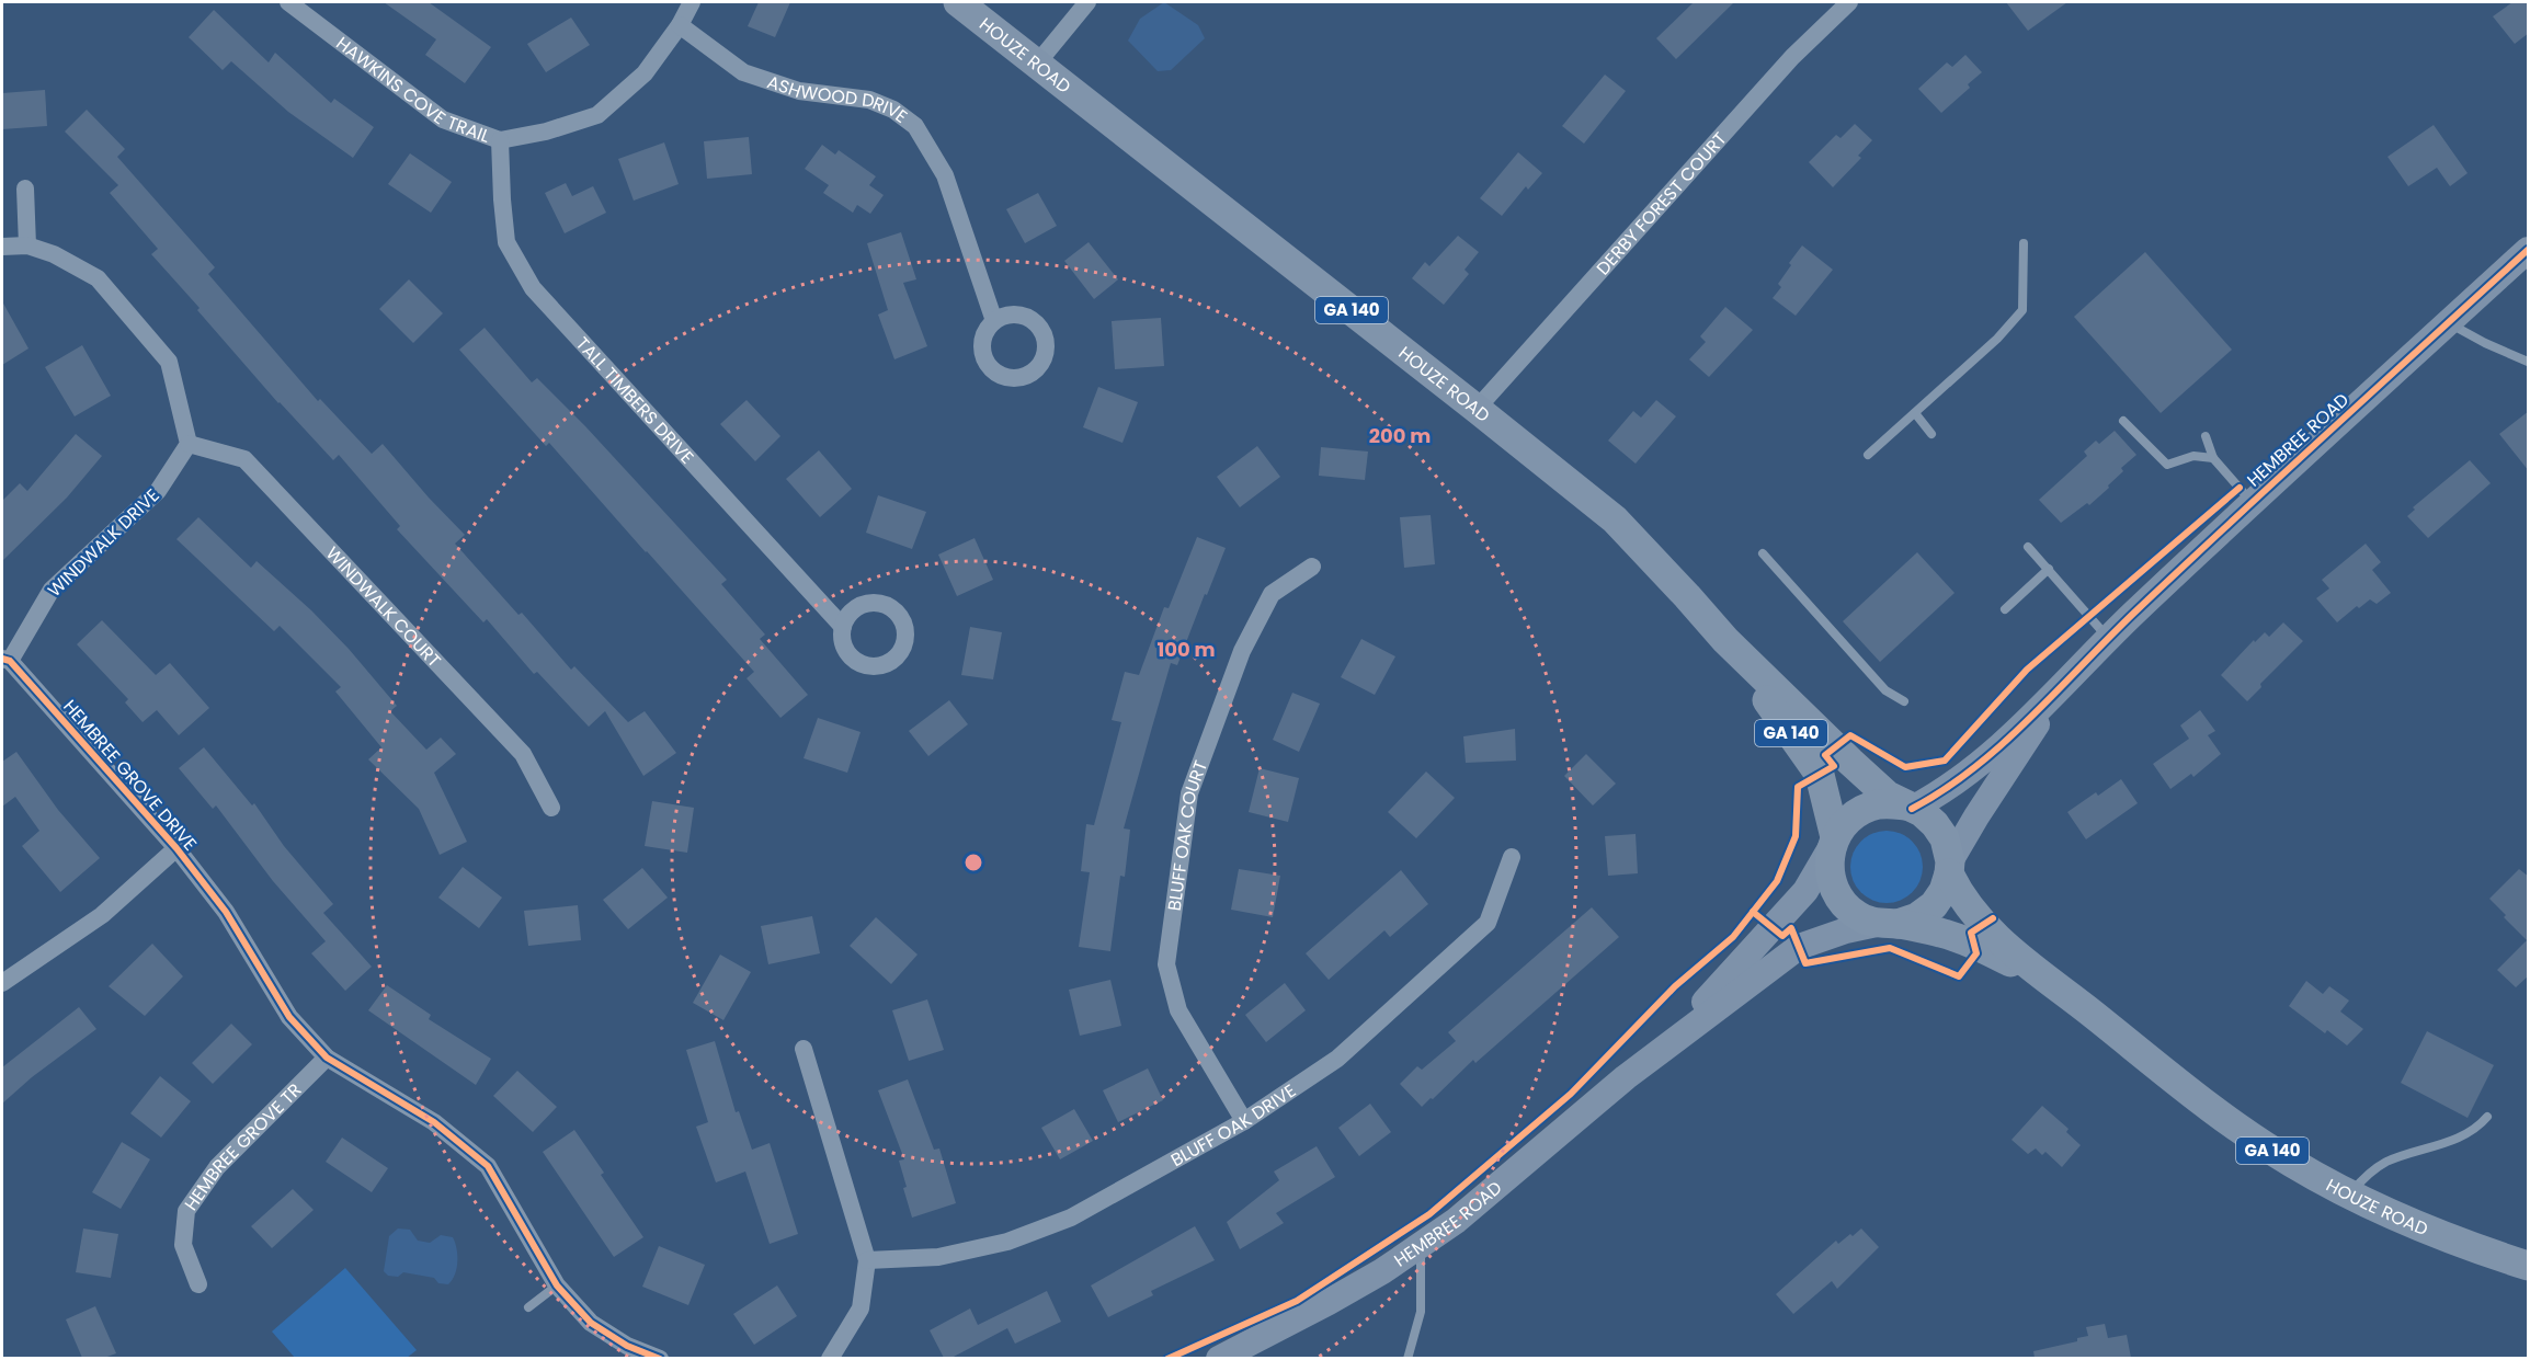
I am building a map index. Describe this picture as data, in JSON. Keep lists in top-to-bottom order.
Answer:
{
  "streets": {
    "main road": ["HOUZE ROAD", "GA 140"],
    "street": [
      "HAWKINS COVE TRAIL",
      "ASHWOOD DRIVE",
      "DERBY FOREST COURT",
      "TALL TIMBERS DRIVE",
      "HEMBREE ROAD",
      "WINDWALK DRIVE",
      "WINDWALK COURT",
      "HEMBREE GROVE DRIVE",
      "BLUFF OAK COURT",
      "BLUFF OAK DRIVE",
      "HEMBREE GROVE TR"
    ]
  },
  "crossings": [
    ["HOUZE ROAD", "DERBY FOREST COURT"],
    ["HOUZE ROAD", "HEMBREE ROAD"],
    ["HAWKINS COVE TRAIL", "ASHWOOD DRIVE"],
    ["HAWKINS COVE TRAIL", "TALL TIMBERS DRIVE"],
    ["WINDWALK DRIVE", "WINDWALK COURT"],
    ["WINDWALK DRIVE", "HEMBREE GROVE DRIVE"],
    ["HEMBREE GROVE DRIVE", "HEMBREE GROVE TR"],
    ["BLUFF OAK COURT", "BLUFF OAK DRIVE"]
  ],
  "rings": ["200 m", "100 m"]
}
